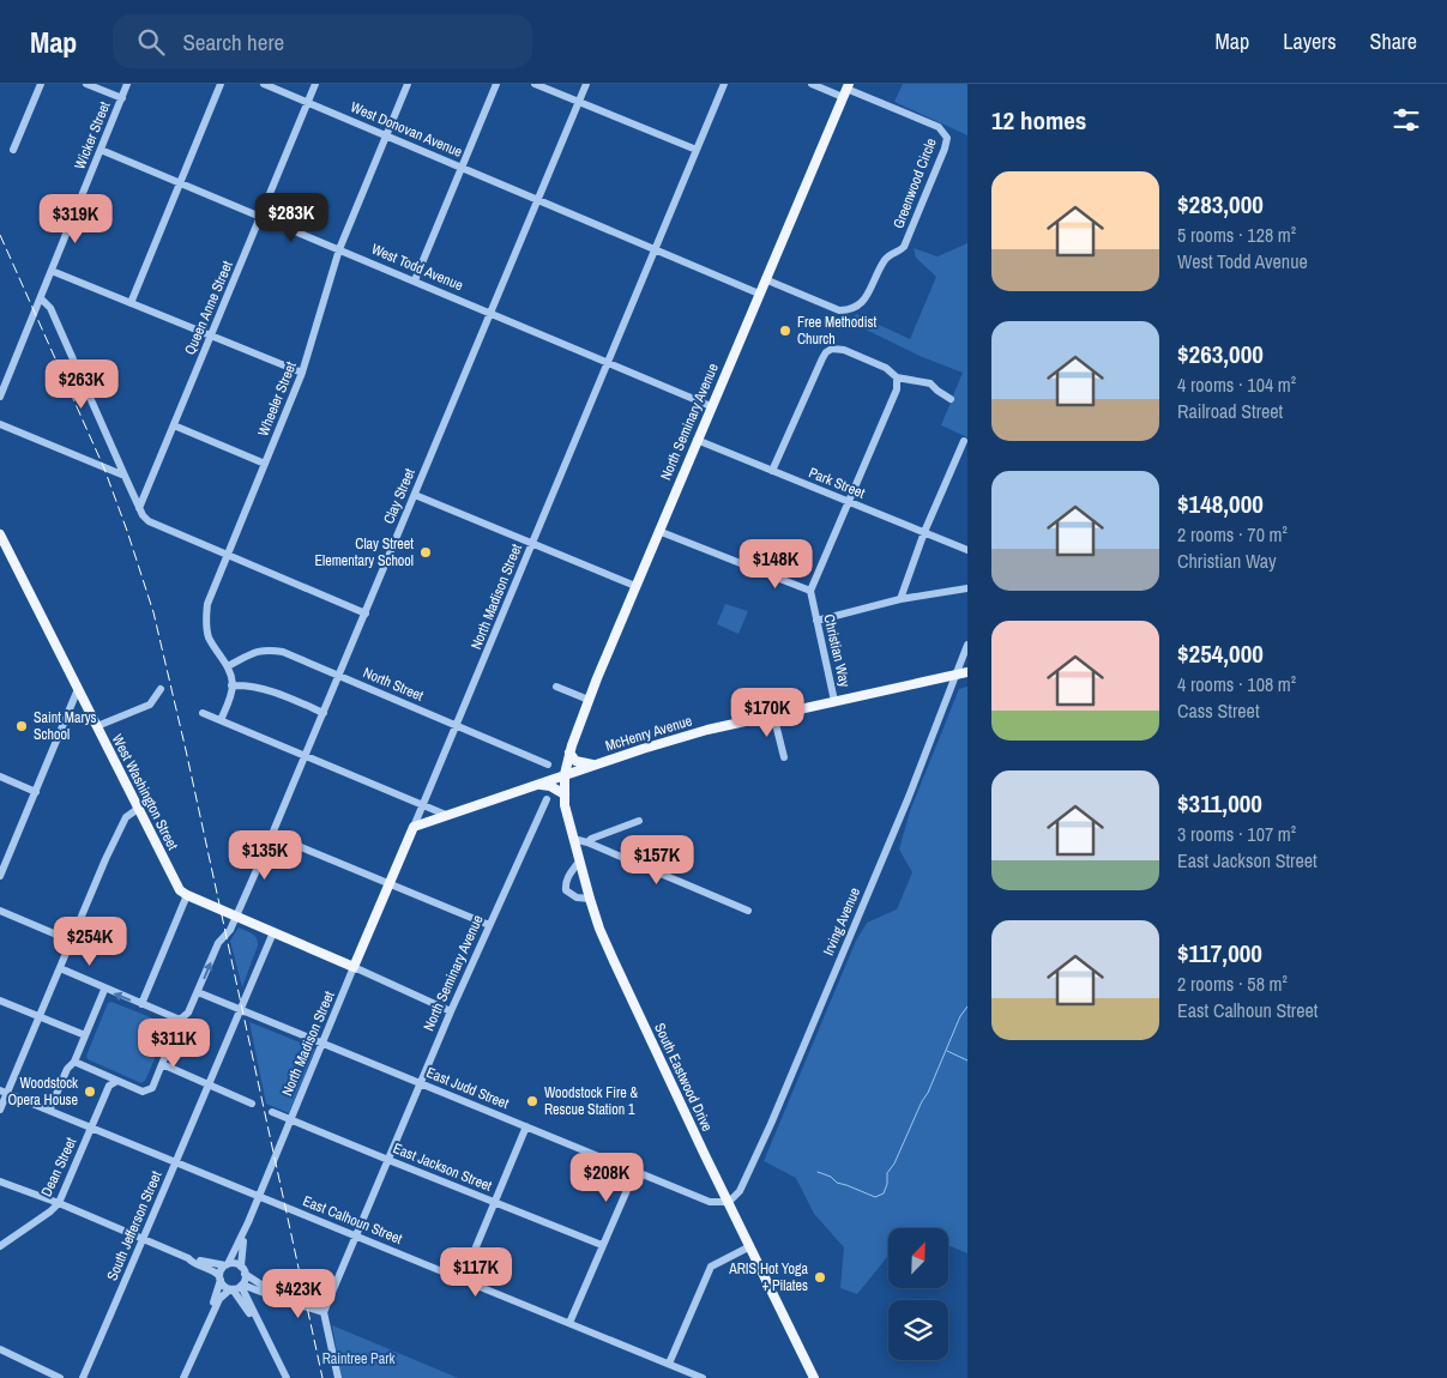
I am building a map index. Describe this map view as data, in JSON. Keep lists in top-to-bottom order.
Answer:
{
  "streets": {
    "main road": [
      "North Seminary Avenue",
      "North Madison Street",
      "McHenry Avenue",
      "West Washington Street",
      "South Eastwood Drive"
    ],
    "street": [
      "West Donovan Avenue",
      "Wicker Street",
      "Greenwood Circle",
      "West Todd Avenue",
      "Queen Anne Street",
      "Wheeler Street",
      "Park Street",
      "Clay Street",
      "Christian Way",
      "North Street",
      "Irving Avenue",
      "East Judd Street",
      "Dean Street",
      "East Jackson Street",
      "East Calhoun Street",
      "South Jefferson Street"
    ]
  },
  "crossings": [
    ["West Donovan Avenue", "Queen Anne Street"],
    ["West Donovan Avenue", "Wheeler Street"],
    ["West Donovan Avenue", "North Seminary Avenue"],
    ["West Donovan Avenue", "Clay Street"],
    ["West Donovan Avenue", "North Madison Street"],
    ["Wicker Street", "West Todd Avenue"],
    ["Greenwood Circle", "North Seminary Avenue"],
    ["West Todd Avenue", "Queen Anne Street"],
    ["West Todd Avenue", "Wheeler Street"],
    ["West Todd Avenue", "North Seminary Avenue"],
    ["West Todd Avenue", "Clay Street"],
    ["West Todd Avenue", "North Madison Street"],
    ["Wheeler Street", "North Street"],
    ["North Seminary Avenue", "Park Street"],
    ["North Seminary Avenue", "McHenry Avenue"],
    ["North Seminary Avenue", "South Eastwood Drive"],
    ["North Seminary Avenue", "East Judd Street"],
    ["North Seminary Avenue", "East Jackson Street"],
    ["North Seminary Avenue", "East Calhoun Street"],
    ["Clay Street", "North Street"],
    ["Clay Street", "East Judd Street"],
    ["North Madison Street", "North Street"],
    ["North Madison Street", "McHenry Avenue"],
    ["North Madison Street", "East Judd Street"],
    ["North Madison Street", "East Jackson Street"],
    ["North Madison Street", "East Calhoun Street"],
    ["Christian Way", "McHenry Avenue"],
    ["McHenry Avenue", "Irving Avenue"],
    ["McHenry Avenue", "South Eastwood Drive"],
    ["Irving Avenue", "South Eastwood Drive"],
    ["Irving Avenue", "East Judd Street"],
    ["South Eastwood Drive", "East Judd Street"],
    ["East Judd Street", "South Jefferson Street"],
    ["Dean Street", "East Calhoun Street"],
    ["East Calhoun Street", "South Jefferson Street"]
  ],
  "parks": ["Raintree Park"],
  "places": [
    "Free Methodist Church",
    "Clay Street Elementary School",
    "Saint Marys School",
    "Woodstock Opera House",
    "Woodstock Fire & Rescue Station 1",
    "ARIS Hot Yoga + Pilates"
  ],
  "north": "top right",
  "page": {
    "header": "Map",
    "search": "Search here",
    "nav": ["Map", "Layers", "Share"],
    "heading": "12 homes",
    "list": [
      {
        "name": "$283,000",
        "note": "5 rooms · 128 m² · West Todd Avenue"
      },
      {
        "name": "$263,000",
        "note": "4 rooms · 104 m² · Railroad Street"
      },
      {
        "name": "$148,000",
        "note": "2 rooms · 70 m² · Christian Way"
      },
      {
        "name": "$254,000",
        "note": "4 rooms · 108 m² · Cass Street"
      },
      {
        "name": "$311,000",
        "note": "3 rooms · 107 m² · East Jackson Street"
      },
      {
        "name": "$117,000",
        "note": "2 rooms · 58 m² · East Calhoun Street"
      }
    ],
    "price": [
      "$283K",
      "$319K",
      "$263K",
      "$148K",
      "$170K",
      "$135K",
      "$157K",
      "$254K",
      "$311K",
      "$208K",
      "$117K",
      "$423K"
    ]
  }
}
